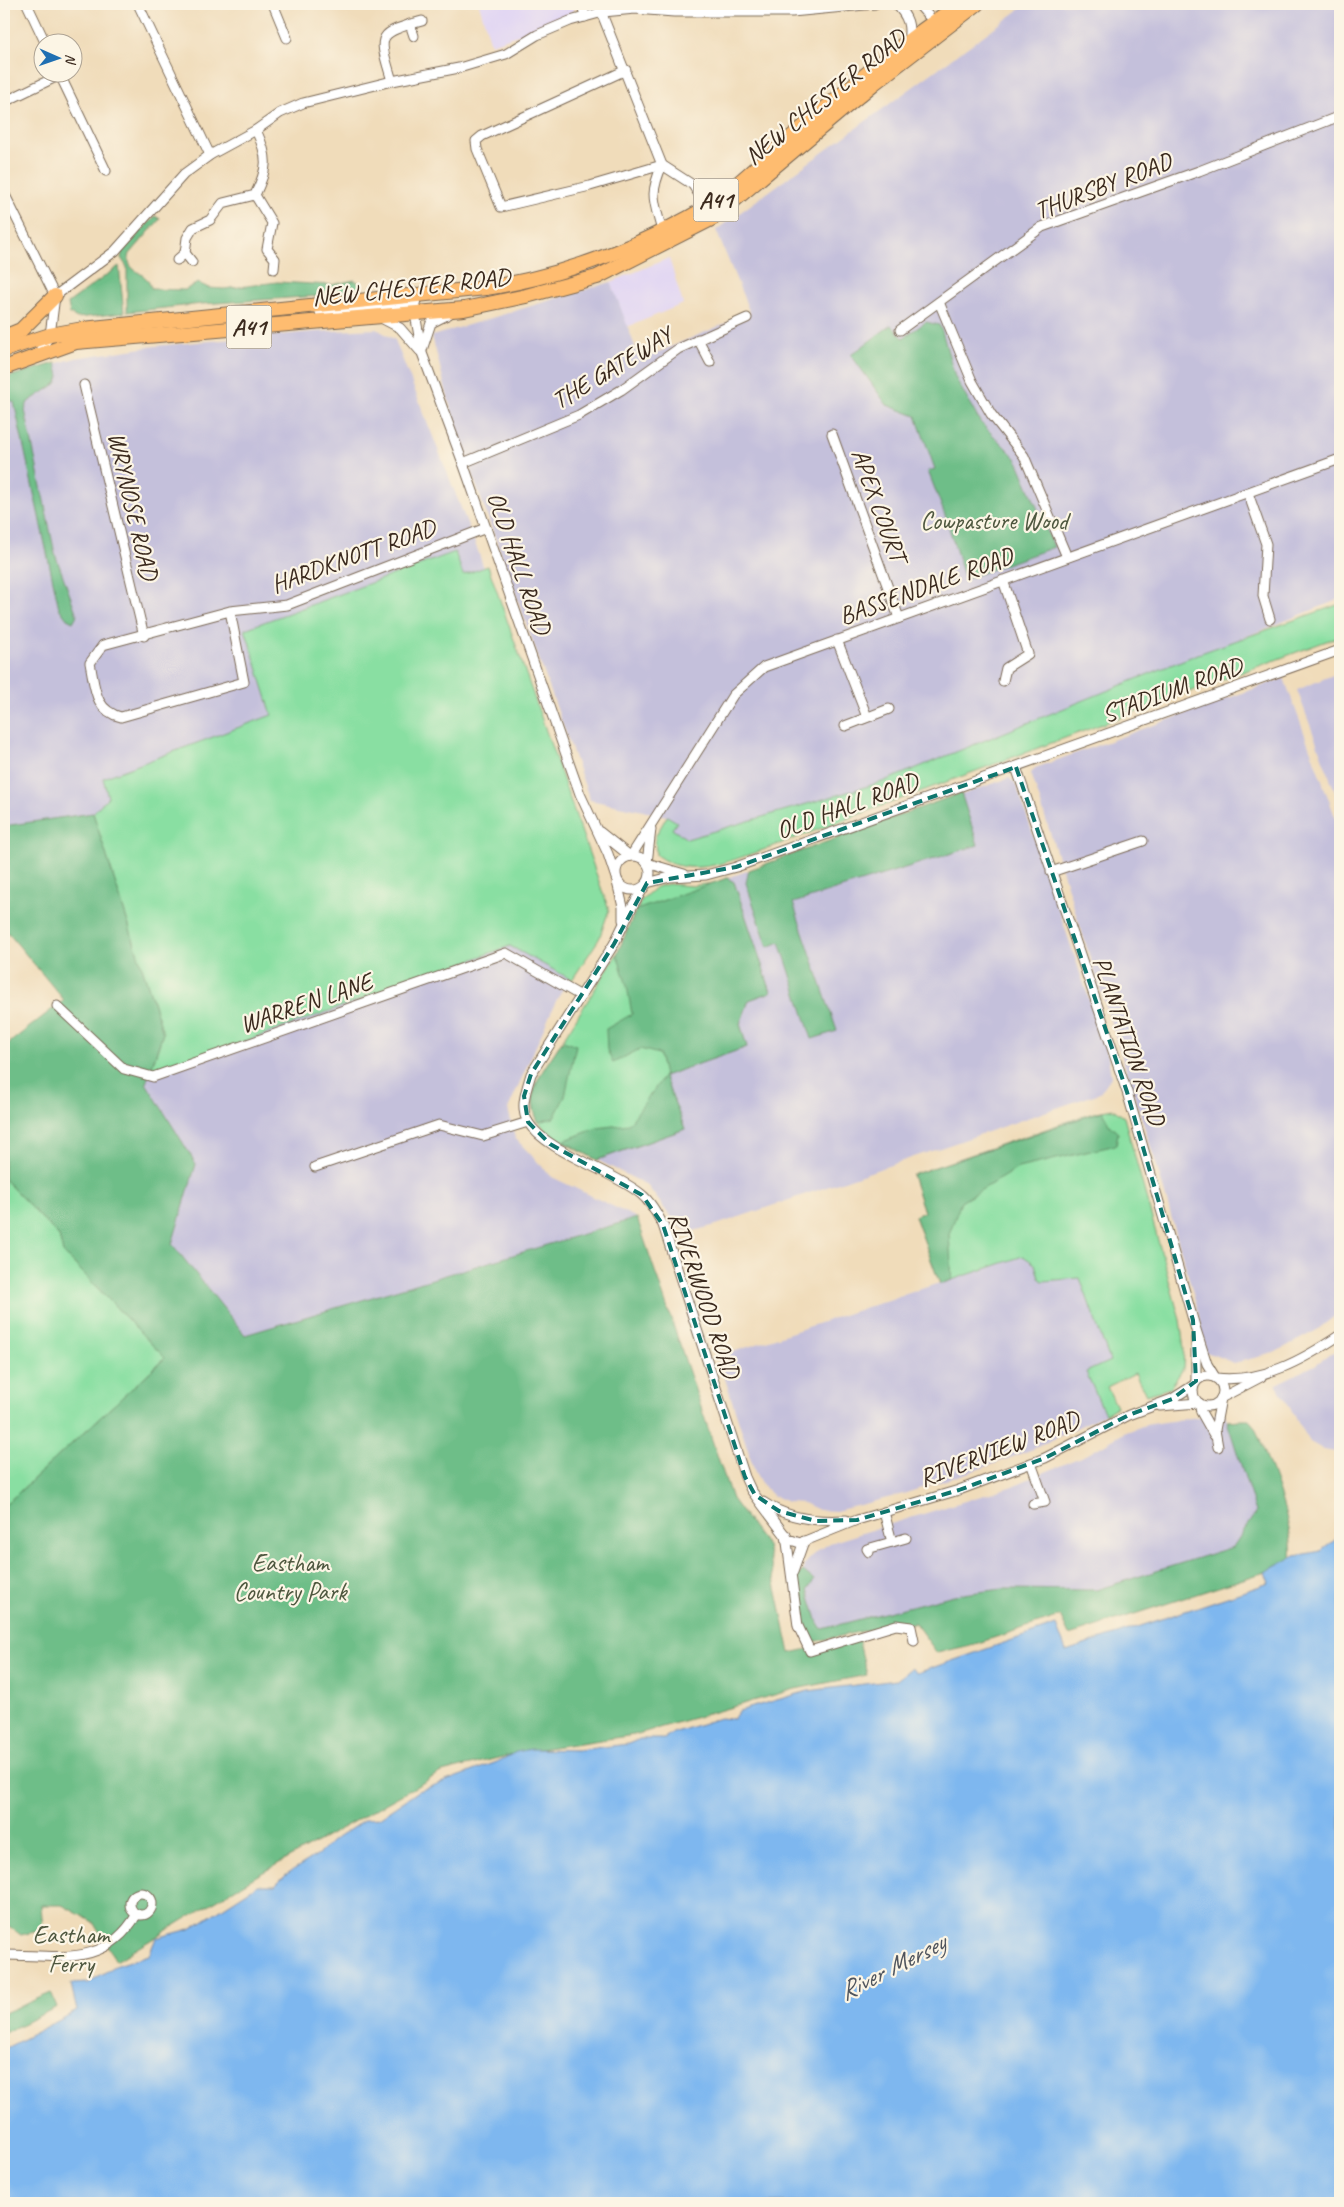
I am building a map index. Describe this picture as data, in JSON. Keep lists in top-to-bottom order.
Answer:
{
  "streets": {
    "highway": ["NEW CHESTER ROAD", "A41"],
    "street": [
      "THURSBY ROAD",
      "THE GATEWAY",
      "APEX COURT",
      "WRYNOSE ROAD",
      "HARDKNOTT ROAD",
      "OLD HALL ROAD",
      "BASSENDALE ROAD",
      "STADIUM ROAD",
      "WARREN LANE",
      "PLANTATION ROAD",
      "RIVERWOOD ROAD",
      "RIVERVIEW ROAD"
    ]
  },
  "crossings": [
    ["NEW CHESTER ROAD", "OLD HALL ROAD"],
    ["THE GATEWAY", "OLD HALL ROAD"],
    ["APEX COURT", "BASSENDALE ROAD"],
    ["WRYNOSE ROAD", "HARDKNOTT ROAD"],
    ["HARDKNOTT ROAD", "OLD HALL ROAD"],
    ["OLD HALL ROAD", "BASSENDALE ROAD"],
    ["OLD HALL ROAD", "STADIUM ROAD"],
    ["OLD HALL ROAD", "PLANTATION ROAD"],
    ["STADIUM ROAD", "PLANTATION ROAD"],
    ["PLANTATION ROAD", "RIVERVIEW ROAD"],
    ["RIVERWOOD ROAD", "RIVERVIEW ROAD"]
  ],
  "water": ["River Mersey"],
  "parks": ["Cowpasture Wood", "Eastham Country Park", "Eastham Ferry"],
  "north": "right"
}
